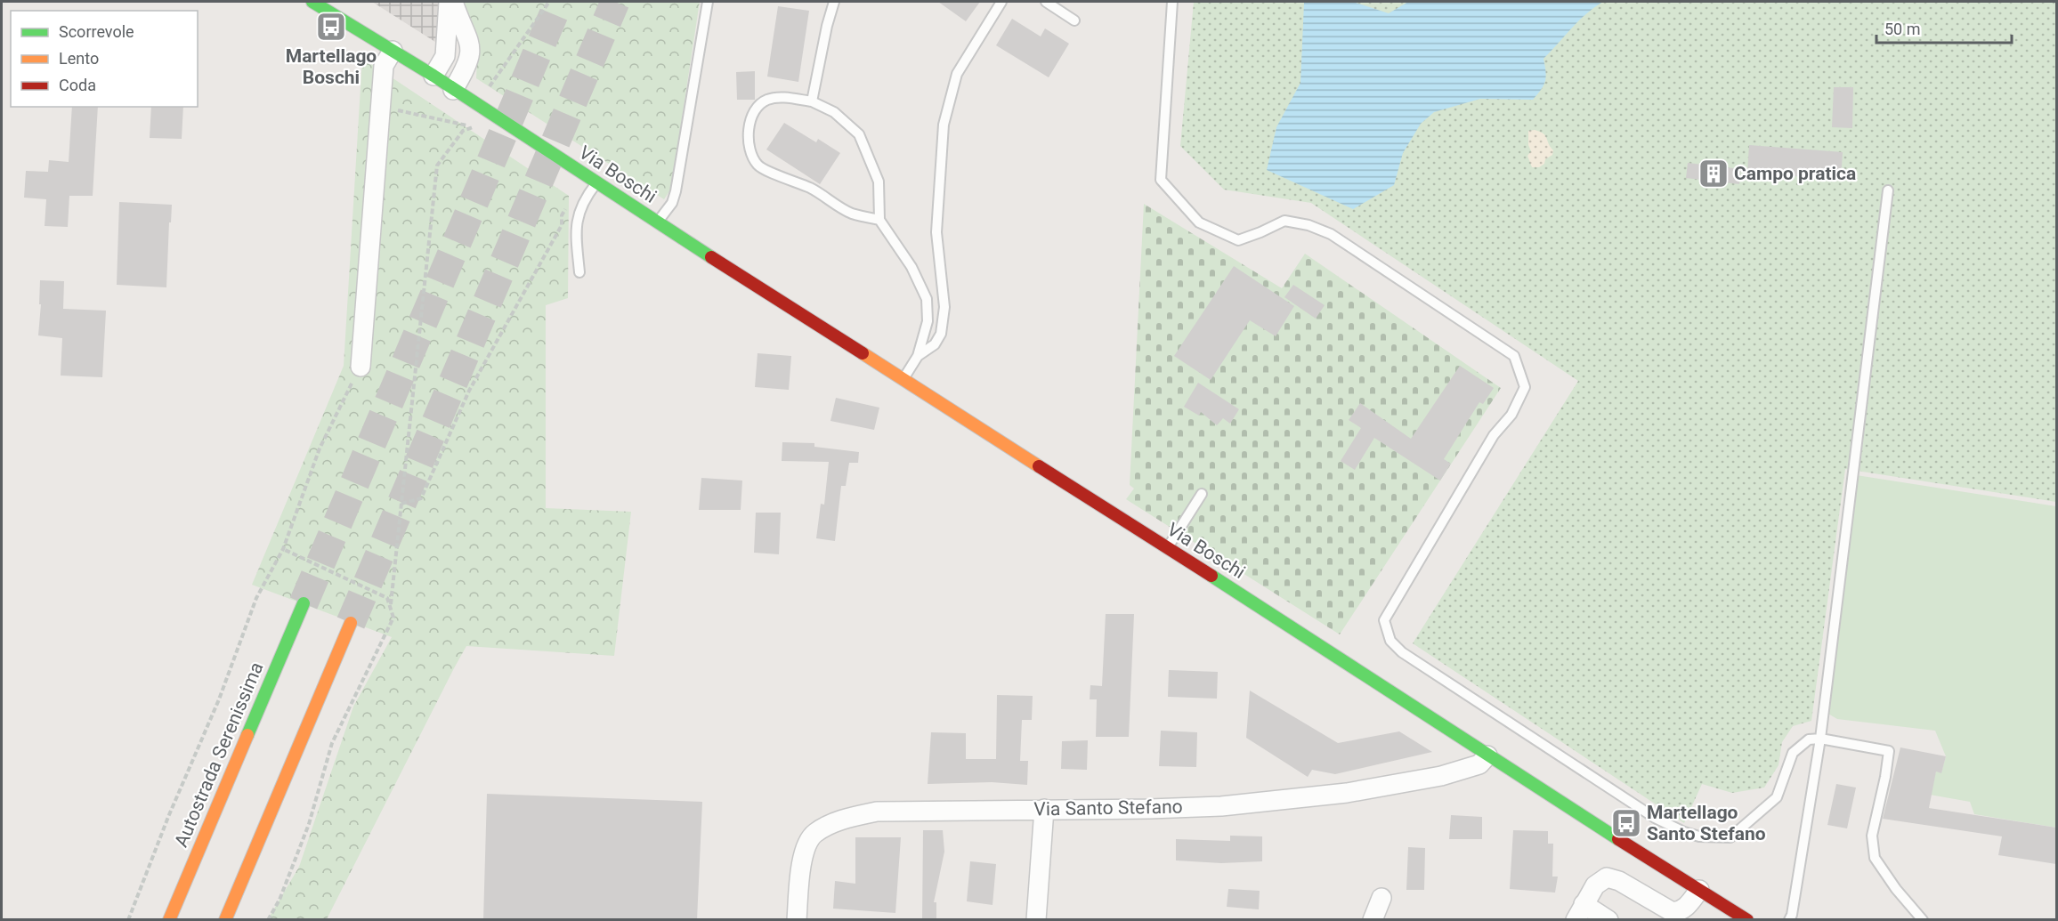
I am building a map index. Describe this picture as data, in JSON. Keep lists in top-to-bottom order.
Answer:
{
  "streets": {
    "main road": ["Via Boschi", "Autostrada Serenissima"],
    "street": ["Via Santo Stefano"]
  },
  "crossings": [
    ["Via Boschi", "Via Santo Stefano"]
  ],
  "places": {
    "bus stop": ["Martellago Boschi", "Martellago Santo Stefano"],
    "building": ["Campo pratica"]
  },
  "legend": ["Scorrevole", "Lento", "Coda"],
  "scale_bar": "50 m"
}
